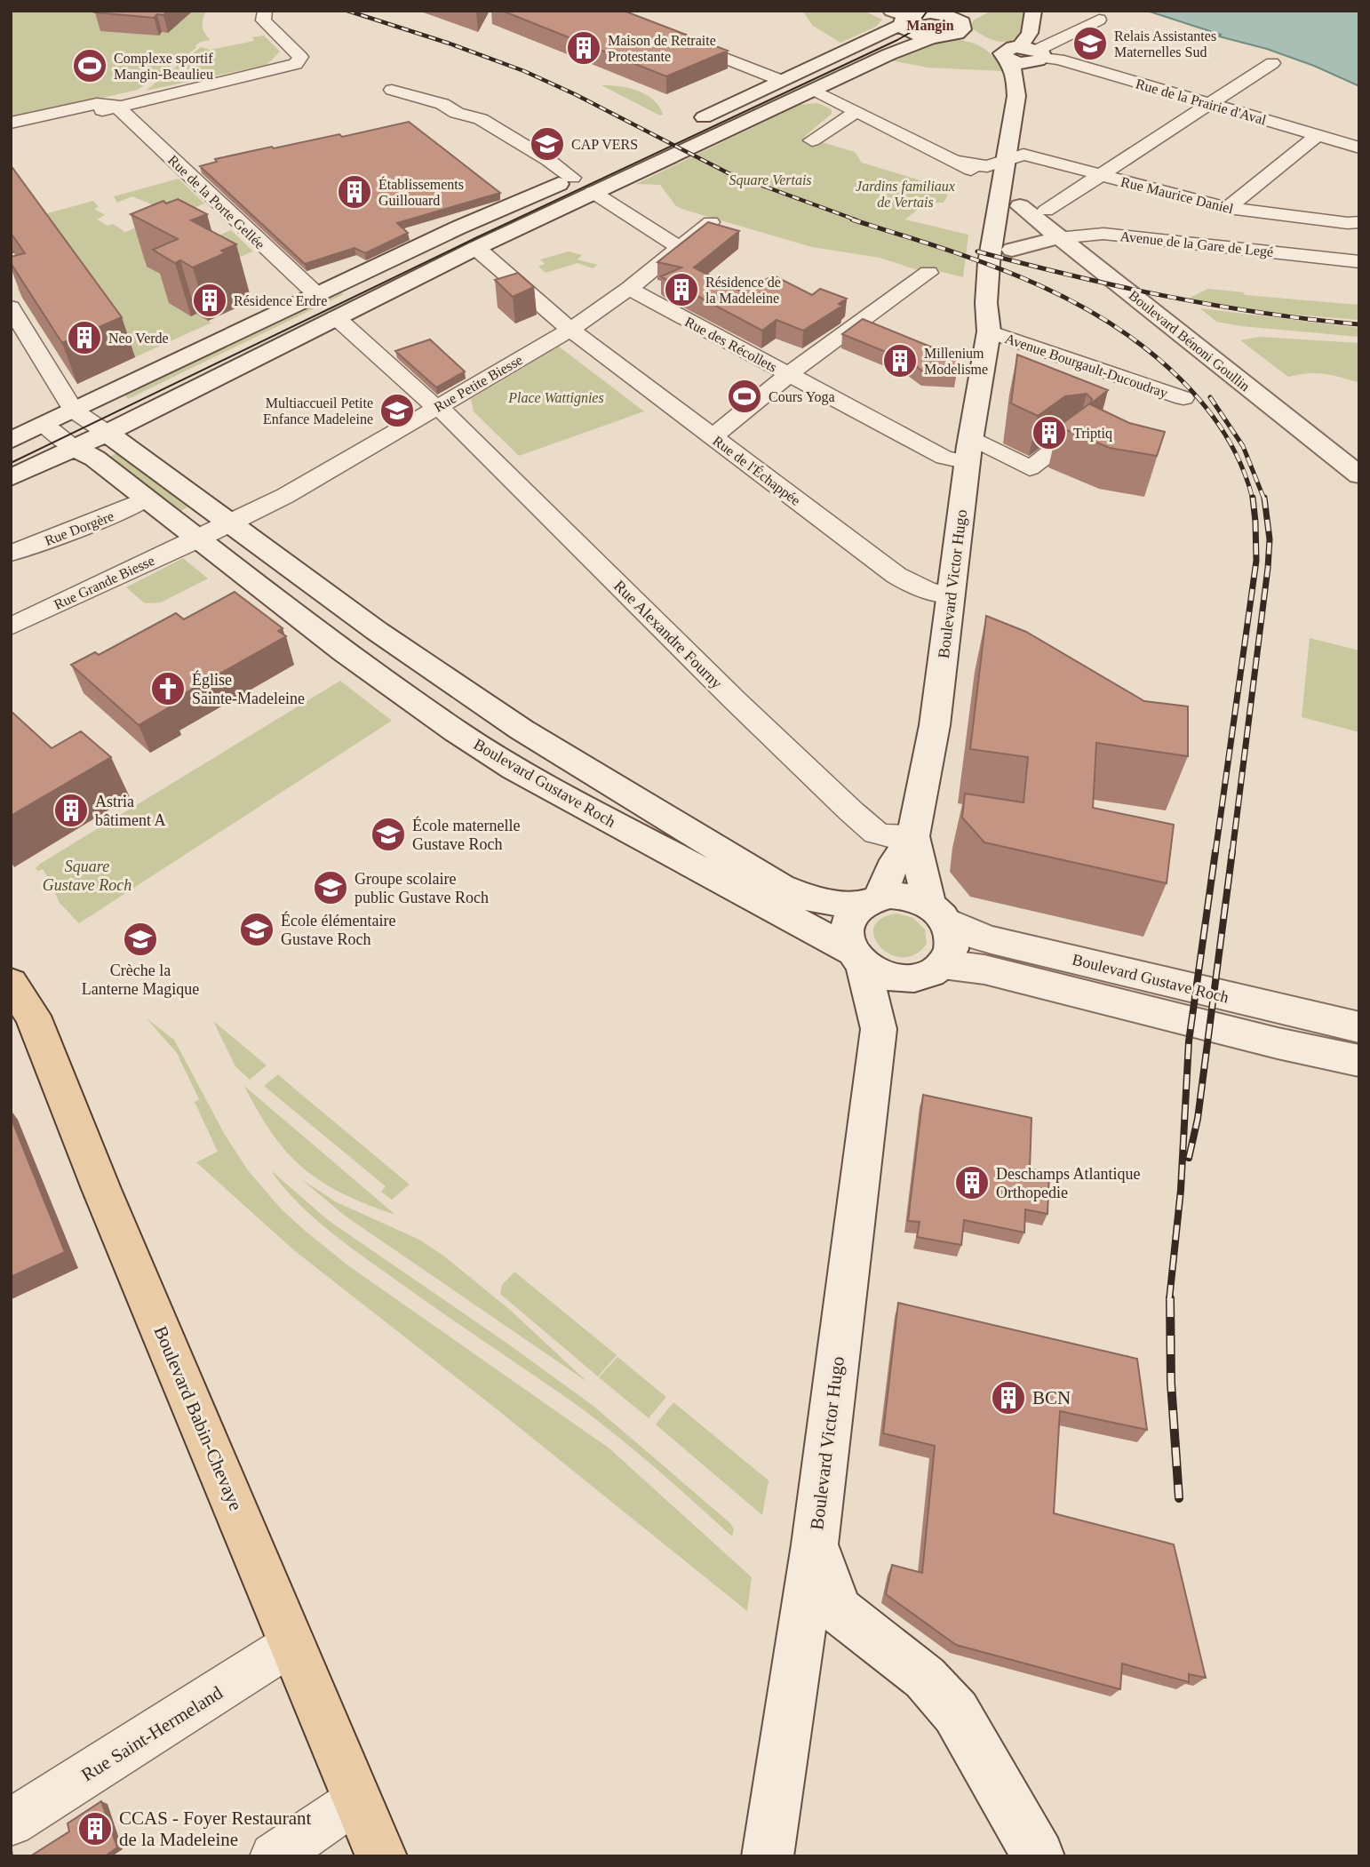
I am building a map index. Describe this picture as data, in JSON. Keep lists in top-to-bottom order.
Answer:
{
  "streets": {
    "main road": [
      "Boulevard Bénoni Goullin",
      "Boulevard Victor Hugo",
      "Boulevard Gustave Roch",
      "Boulevard Babin-Chevaye"
    ],
    "street": [
      "Rue de la Prairie d'Aval",
      "Rue Maurice Daniel",
      "Rue de la Porte Gellée",
      "Avenue de la Gare de Legé",
      "Rue des Récollets",
      "Avenue Bourgault-Ducoudray",
      "Rue Petite Biesse",
      "Rue de l'Échappée",
      "Rue Dorgère",
      "Rue Grande Biesse",
      "Rue Alexandre Fourny",
      "Rue Saint-Hermeland"
    ]
  },
  "crossings": [
    ["Rue de la Prairie d'Aval", "Boulevard Victor Hugo"],
    ["Rue Maurice Daniel", "Boulevard Victor Hugo"],
    ["Avenue de la Gare de Legé", "Boulevard Bénoni Goullin"],
    ["Boulevard Bénoni Goullin", "Boulevard Victor Hugo"],
    ["Rue des Récollets", "Rue Petite Biesse"],
    ["Rue des Récollets", "Boulevard Victor Hugo"],
    ["Avenue Bourgault-Ducoudray", "Boulevard Victor Hugo"],
    ["Rue Petite Biesse", "Rue de l'Échappée"],
    ["Rue Petite Biesse", "Rue Alexandre Fourny"],
    ["Rue Petite Biesse", "Boulevard Gustave Roch"],
    ["Rue de l'Échappée", "Boulevard Victor Hugo"],
    ["Rue Dorgère", "Boulevard Gustave Roch"],
    ["Rue Grande Biesse", "Boulevard Gustave Roch"],
    ["Boulevard Victor Hugo", "Rue Alexandre Fourny"],
    ["Boulevard Victor Hugo", "Boulevard Gustave Roch"],
    ["Boulevard Babin-Chevaye", "Rue Saint-Hermeland"]
  ],
  "districts": ["Mangin"],
  "parks": [
    "Square Vertais",
    "Jardins familiaux de Vertais",
    "Place Wattignies",
    "Square Gustave Roch"
  ],
  "places": {
    "school or university": [
      "Relais Assistantes Maternelles Sud",
      "CAP VERS",
      "Multiaccueil Petite Enfance Madeleine",
      "École maternelle Gustave Roch",
      "Groupe scolaire public Gustave Roch",
      "École élémentaire Gustave Roch",
      "Crèche la Lanterne Magique"
    ],
    "building": [
      "Maison de Retraite Protestante",
      "Établissements Guillouard",
      "Résidence de la Madeleine",
      "Résidence Erdre",
      "Neo Verde",
      "Millenium Modelisme",
      "Triptiq",
      "Astria bâtiment A",
      "Deschamps Atlantique Orthopedie",
      "BCN",
      "CCAS - Foyer Restaurant de la Madeleine"
    ],
    "sports": ["Complexe sportif Mangin-Beaulieu", "Cours Yoga"],
    "church": ["Église Sainte-Madeleine"]
  }
}
